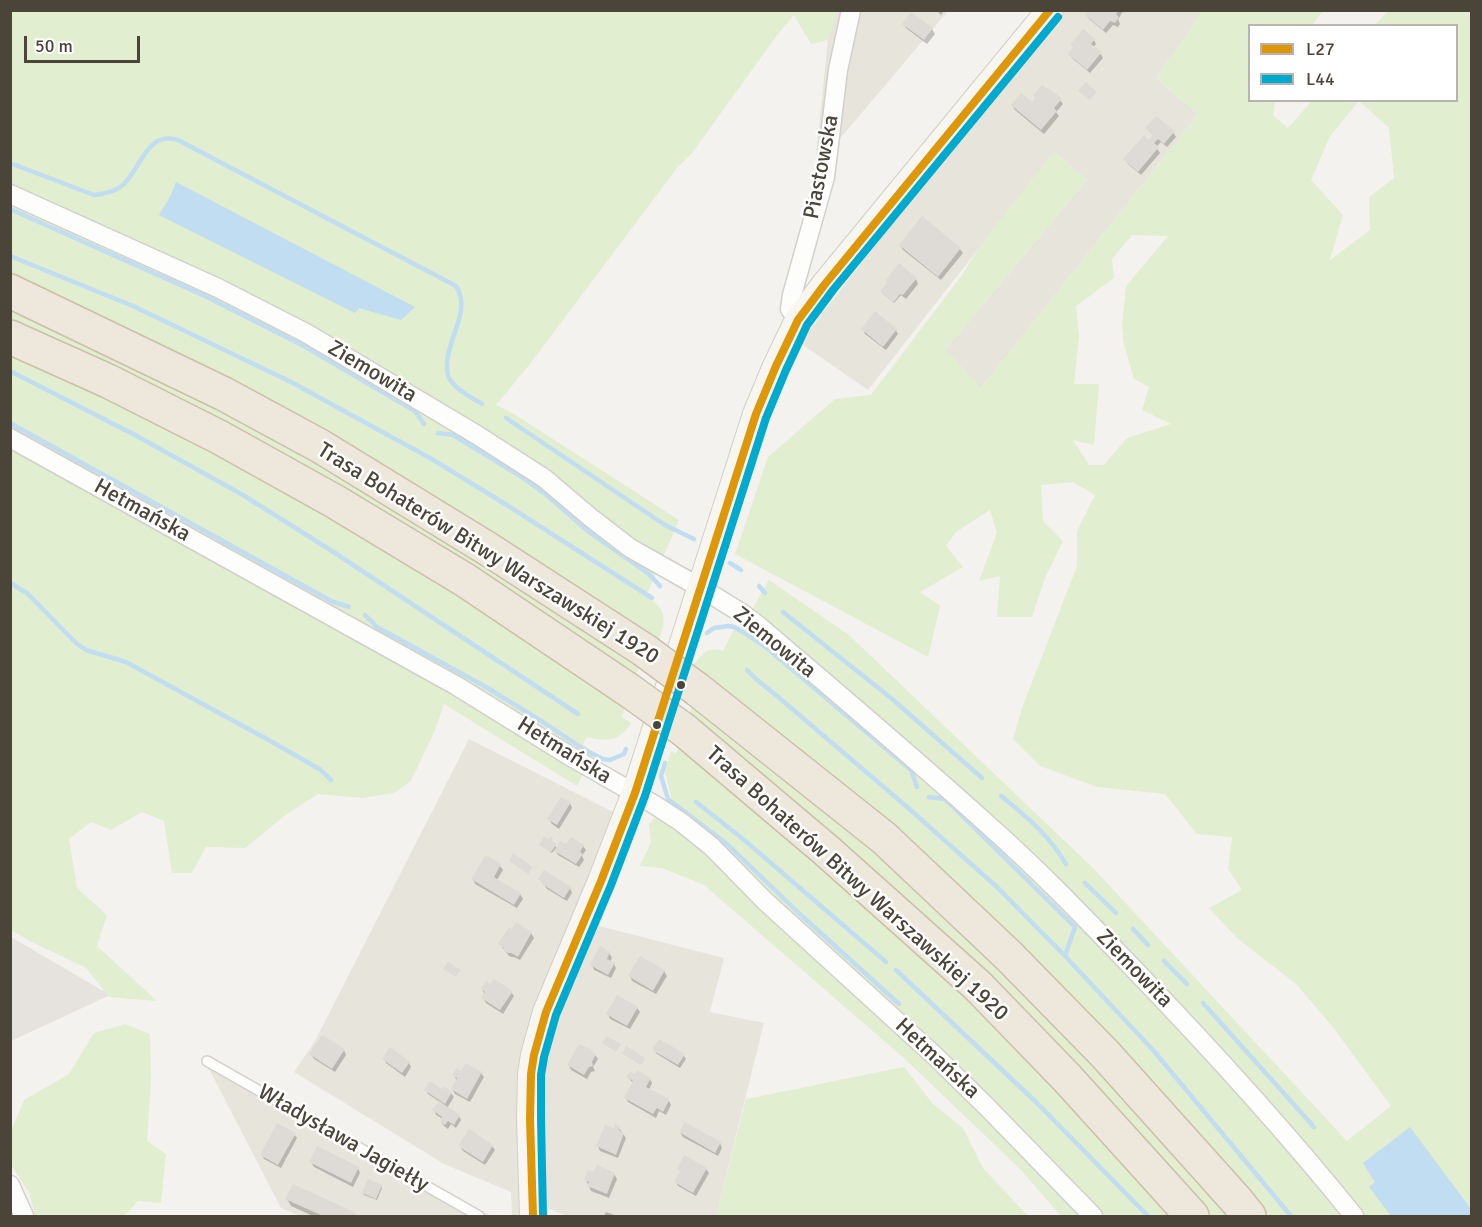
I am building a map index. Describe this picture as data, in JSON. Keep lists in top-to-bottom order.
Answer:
{
  "streets": {
    "highway": ["Trasa Bohaterów Bitwy Warszawskiej 1920"],
    "street": ["Piastowska", "Ziemowita", "Hetmańska"],
    "lane": ["Władysława Jagiełły"]
  },
  "lines": ["transit line L27", "transit line L44"],
  "legend": ["L27", "L44"],
  "scale_bar": "50 m"
}
